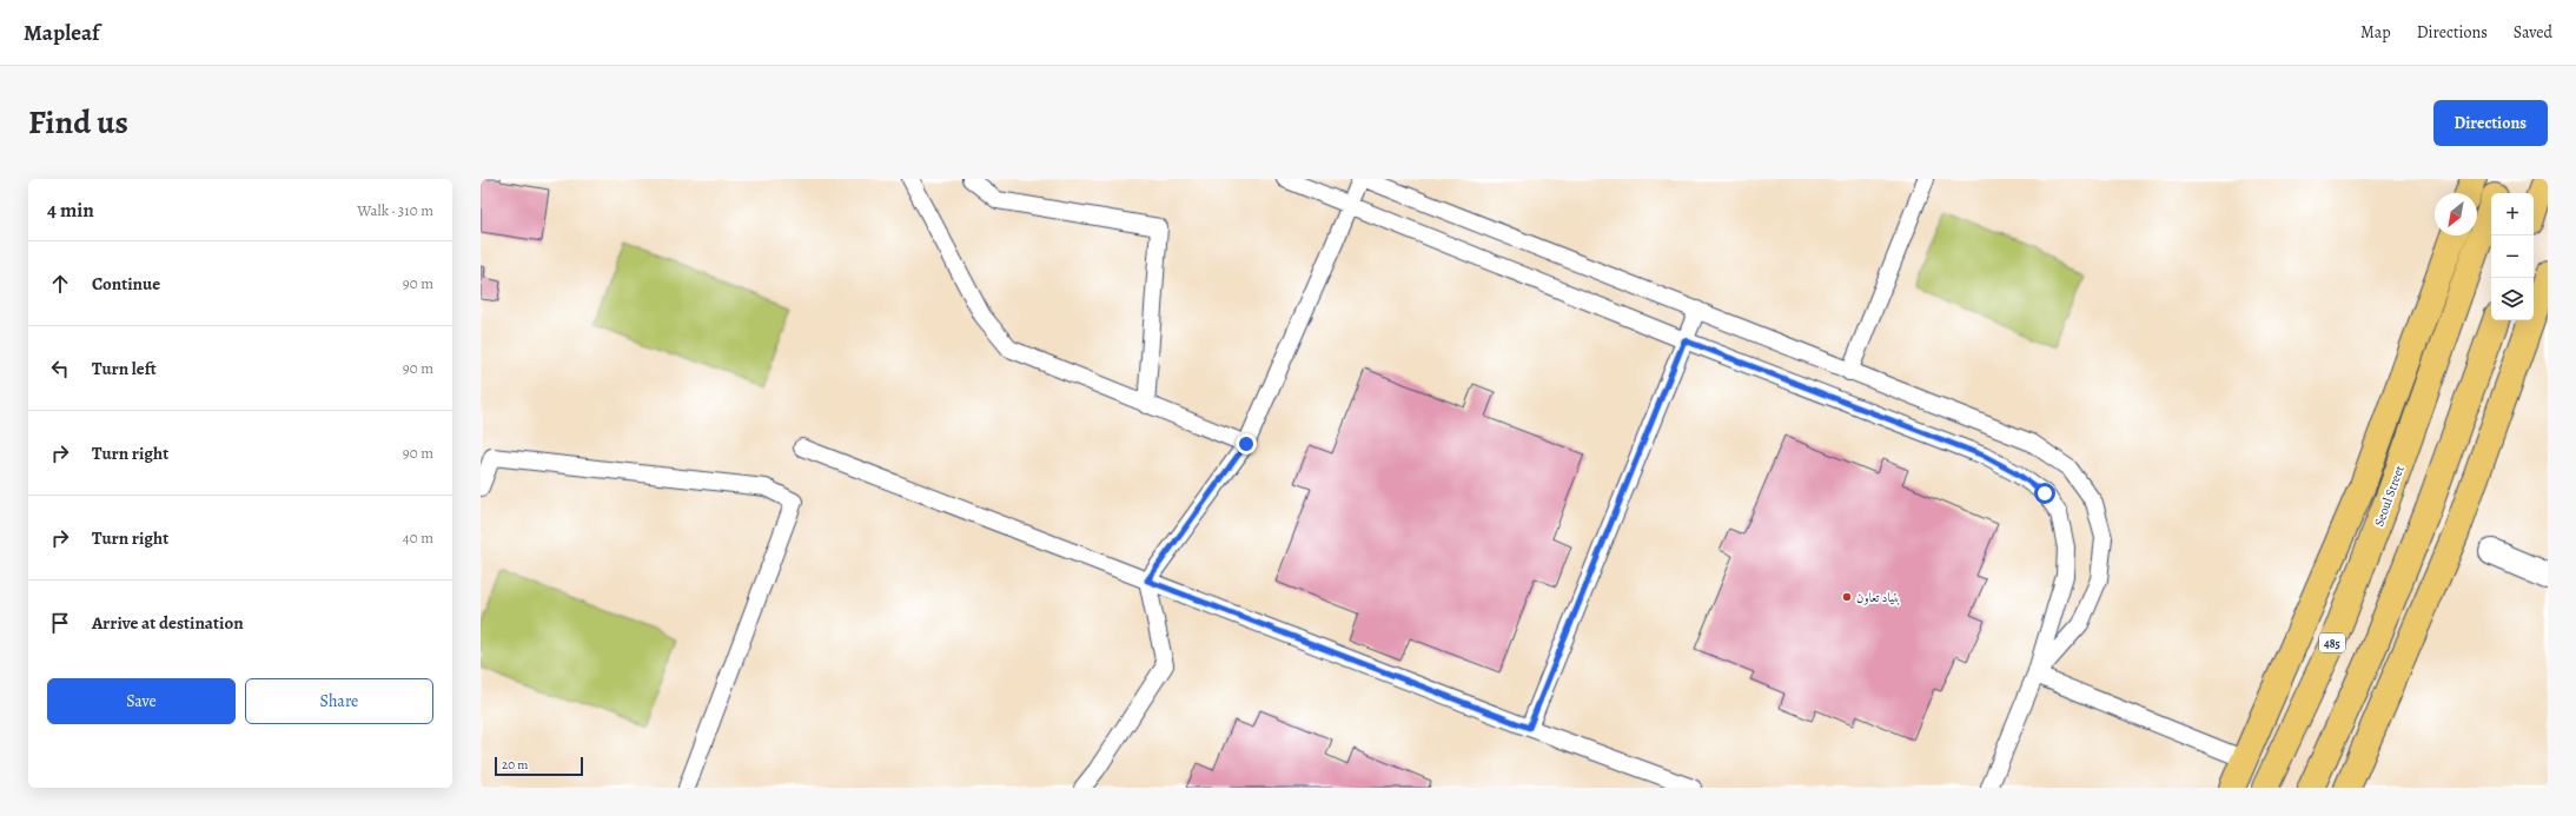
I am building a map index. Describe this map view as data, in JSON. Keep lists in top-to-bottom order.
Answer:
{
  "streets": {
    "main road": ["Seoul Street", "485"]
  },
  "places": ["بنیاد تعاون"],
  "scale_bar": "20 m",
  "north": "bottom left",
  "page": {
    "header": "Mapleaf",
    "nav": ["Map", "Directions", "Saved"],
    "title": "Find us",
    "buttons": [
      "Directions",
      ["Save", "Share"]
    ],
    "heading": ["4 min", "Walk · 310 m"],
    "map_buttons": ["+", "−"],
    "list": [
      ["Continue", "90 m"],
      ["Turn left", "90 m"],
      ["Turn right", "90 m"],
      ["Turn right", "40 m"],
      "Arrive at destination"
    ],
    "scale": "20 m"
  }
}
